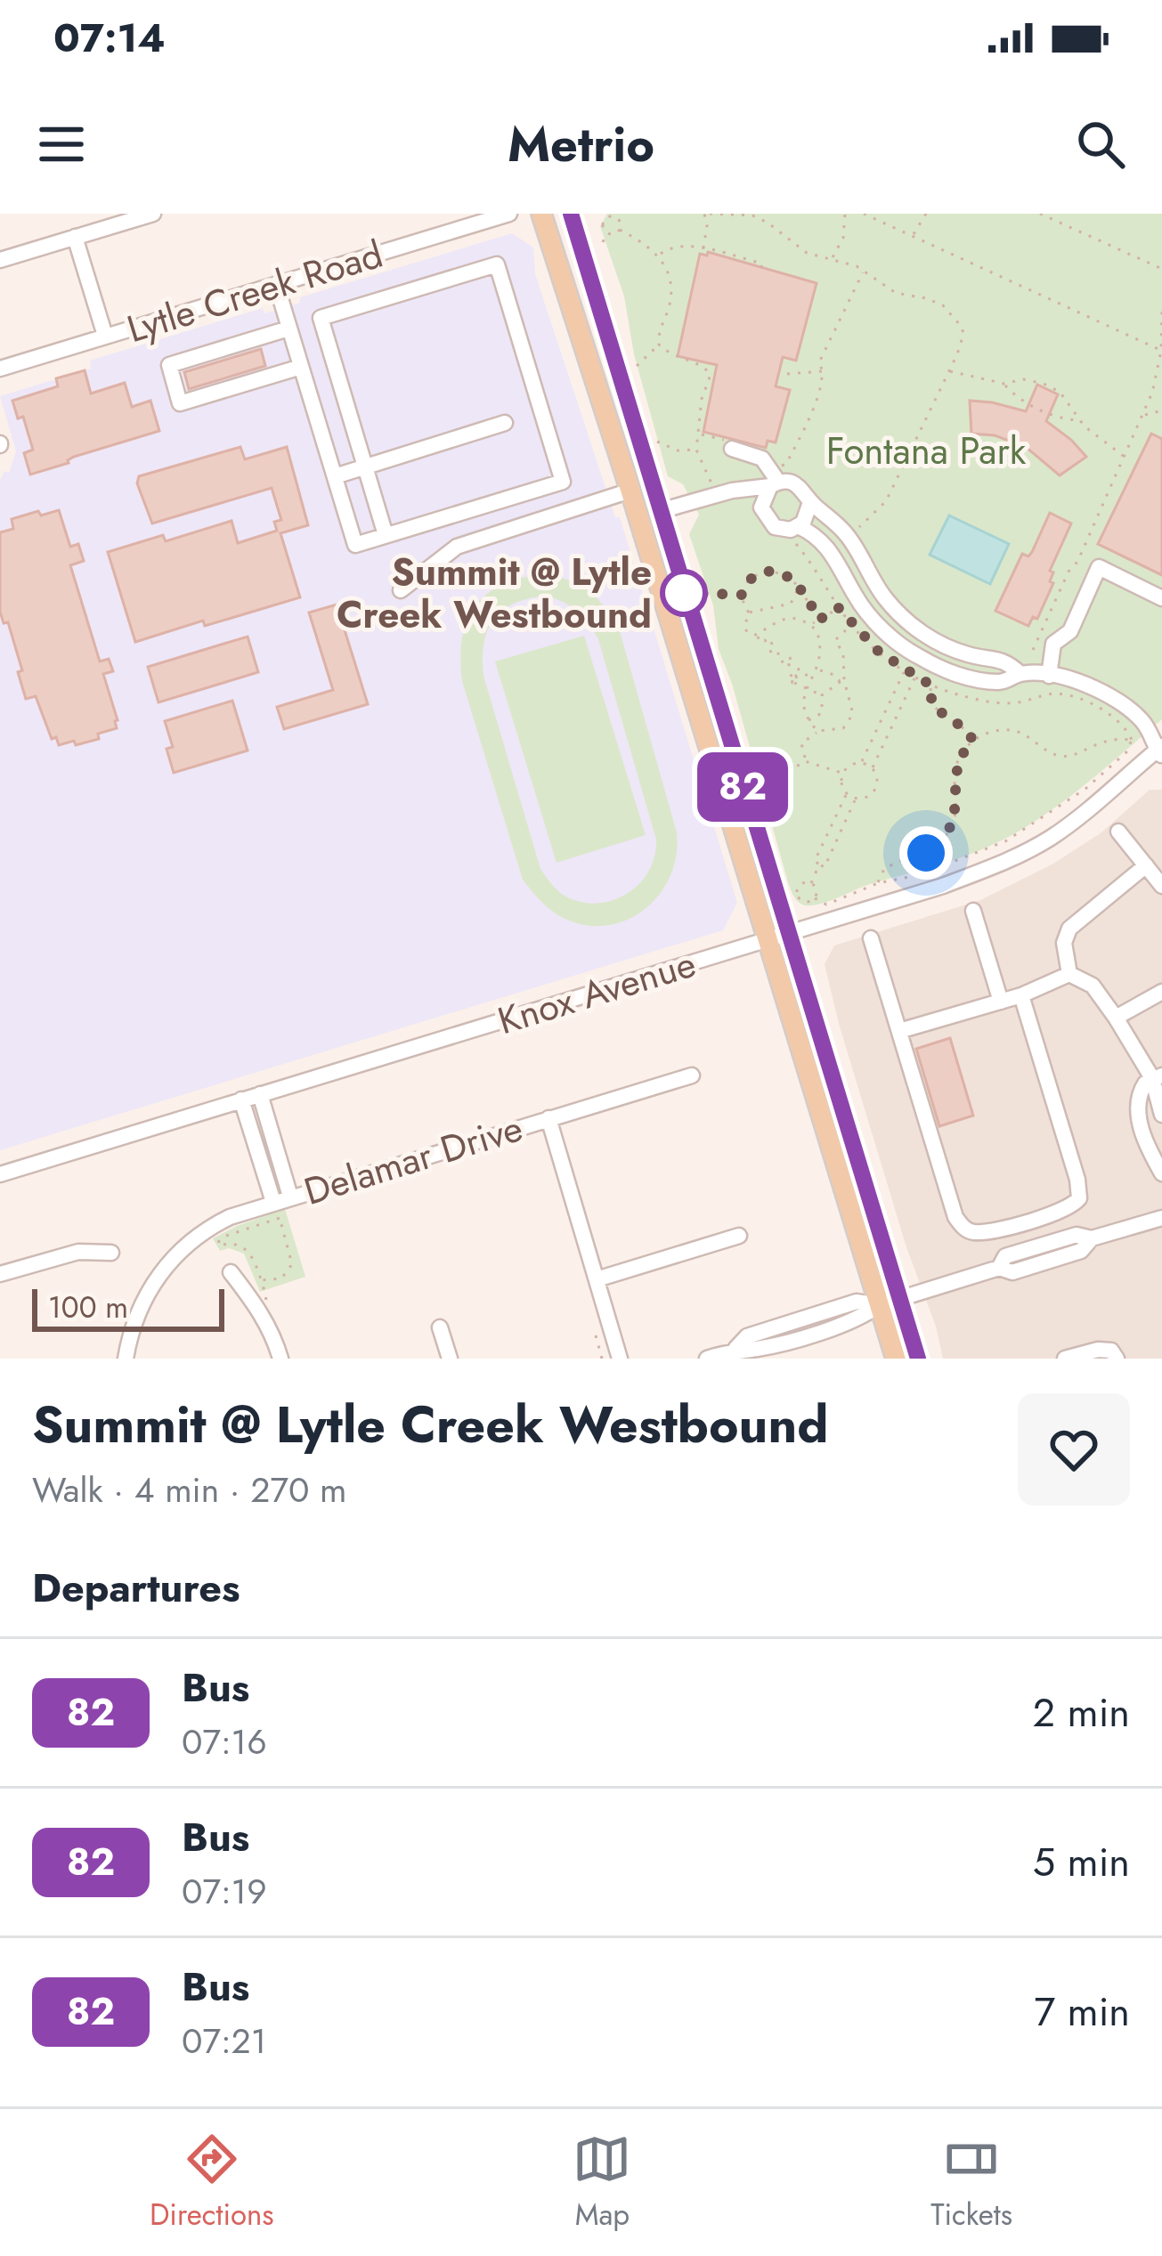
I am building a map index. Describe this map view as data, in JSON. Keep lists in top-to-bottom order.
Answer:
{
  "streets": {
    "street": ["Lytle Creek Road", "Knox Avenue", "Delamar Drive"]
  },
  "parks": ["Fontana Park"],
  "places": ["Summit @ Lytle Creek Westbound"],
  "lines": ["bus line 82"],
  "scale_bar": "100 m",
  "page": {
    "status": "07:14",
    "header": "Metrio",
    "on_map": "82",
    "scale": "100 m",
    "heading": [
      ["Summit @ Lytle Creek Westbound", "Walk · 4 min · 270 m"],
      "Departures"
    ],
    "list": [
      {
        "mark": "82",
        "name": "Bus",
        "note": "07:16",
        "value": "2 min"
      },
      {
        "mark": "82",
        "name": "Bus",
        "note": "07:19",
        "value": "5 min"
      },
      {
        "mark": "82",
        "name": "Bus",
        "note": "07:21",
        "value": "7 min"
      }
    ],
    "tabs": ["Directions", "Map", "Tickets"]
  }
}
